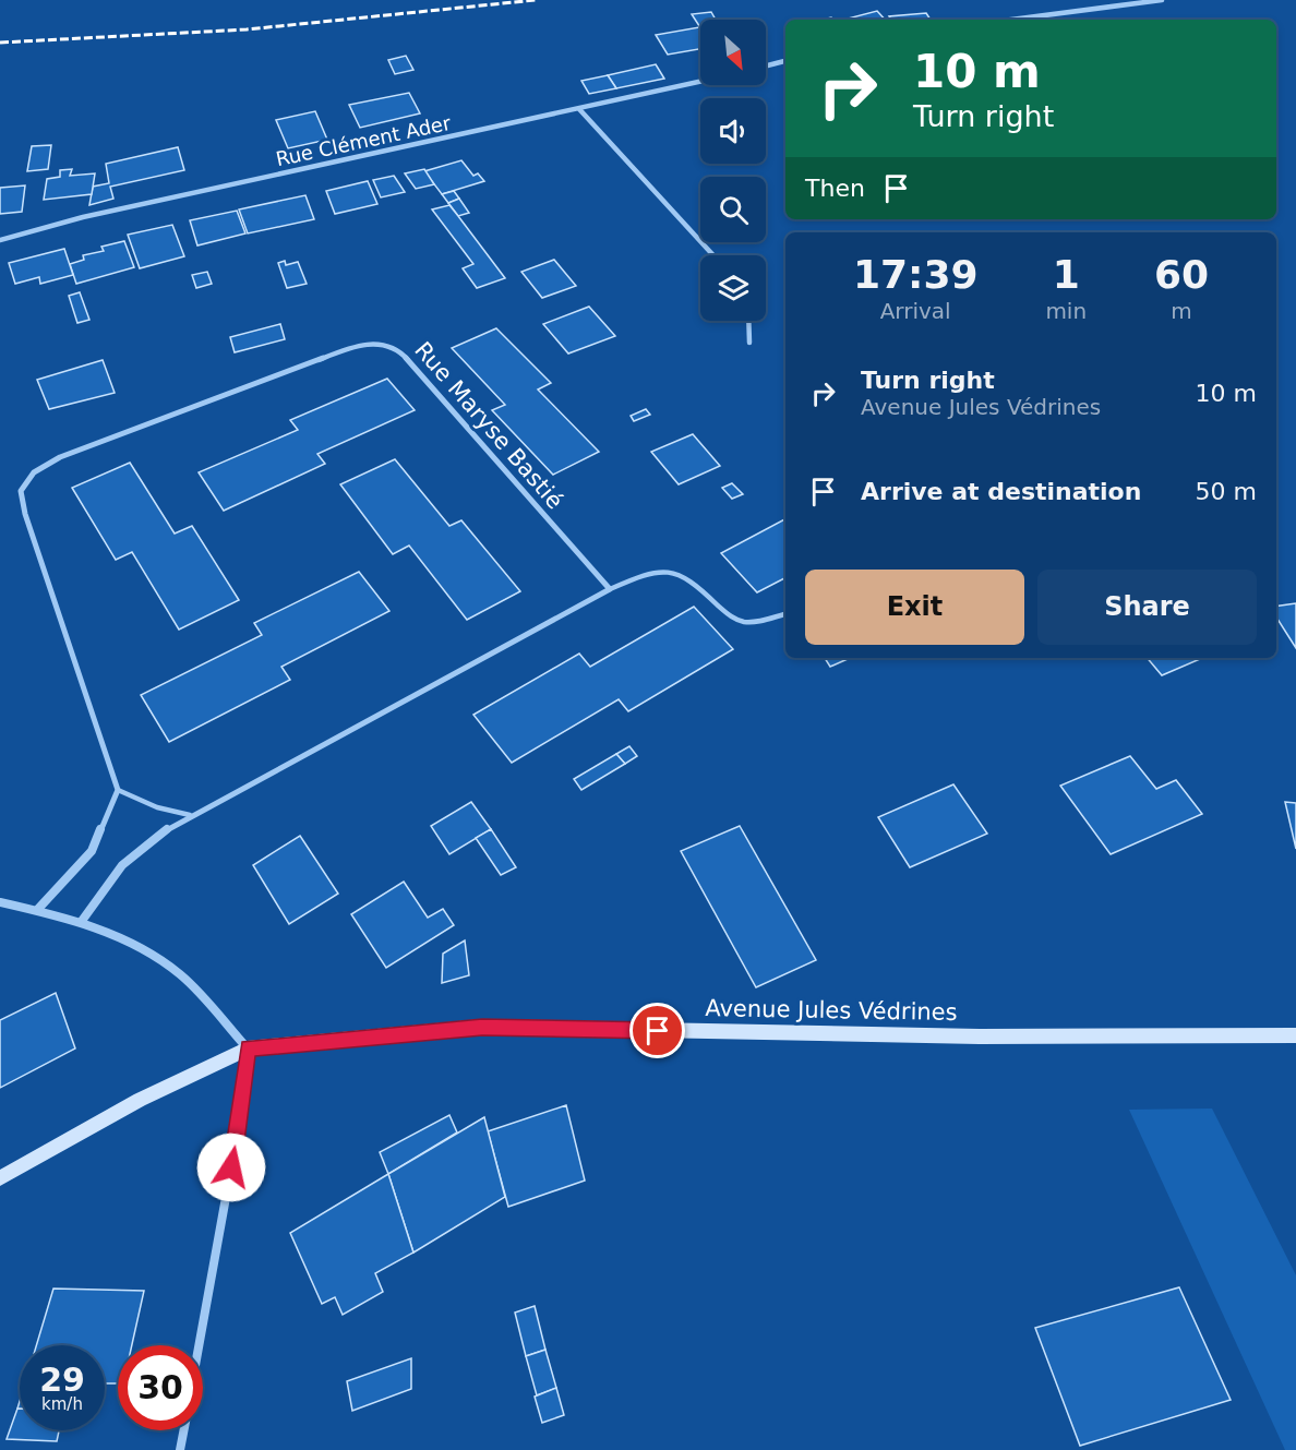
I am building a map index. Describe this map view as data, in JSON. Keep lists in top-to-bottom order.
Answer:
{
  "streets": {
    "main road": ["Avenue Jules Védrines"],
    "street": ["Rue Clément Ader", "Rue Maryse Bastié"]
  },
  "north": "bottom right",
  "page": {
    "turn": ["10 m", "Turn right"],
    "then": "Then",
    "eta": [
      "17:39",
      "Arrival",
      "1",
      "min",
      "60",
      "m"
    ],
    "list": [
      {
        "name": "Turn right",
        "note": "Avenue Jules Védrines",
        "value": "10 m"
      },
      {
        "name": "Arrive at destination",
        "value": "50 m"
      }
    ],
    "buttons": ["Exit", "Share"],
    "speed": "29 km/h",
    "limit": "30"
  }
}
